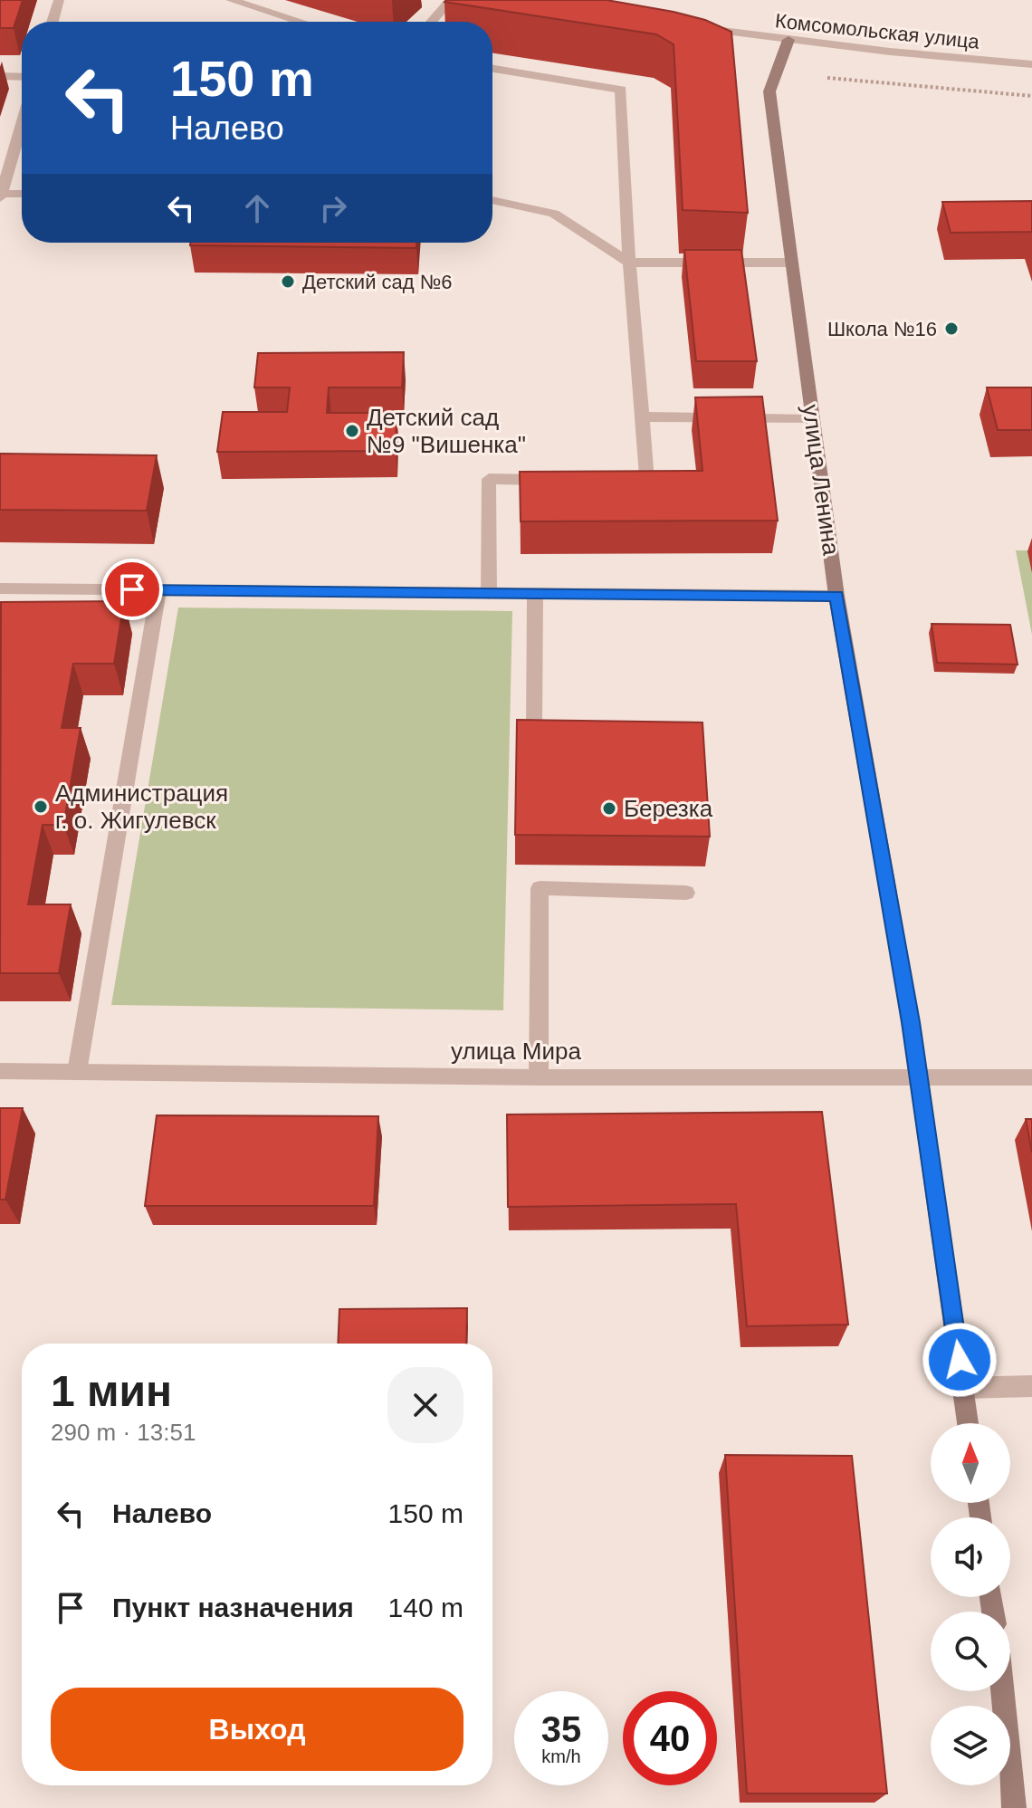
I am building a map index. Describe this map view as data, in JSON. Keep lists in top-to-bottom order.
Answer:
{
  "streets": {
    "street": ["Комсомольская улица", "улица Ленина", "улица Мира"]
  },
  "crossings": [
    ["Комсомольская улица", "улица Ленина"],
    ["улица Ленина", "улица Мира"]
  ],
  "places": [
    "Детский сад №6",
    "Школа №16",
    "Детский сад №9 \"Вишенка\"",
    "Администрация г. о. Жигулевск",
    "Березка"
  ],
  "north": "top",
  "page": {
    "turn": ["150 m", "Налево"],
    "heading": ["1 мин", "290 m · 13:51"],
    "list": [
      {
        "name": "Налево",
        "value": "150 m"
      },
      {
        "name": "Пункт назначения",
        "value": "140 m"
      }
    ],
    "buttons": "Выход",
    "speed": "35 km/h",
    "limit": "40"
  }
}
